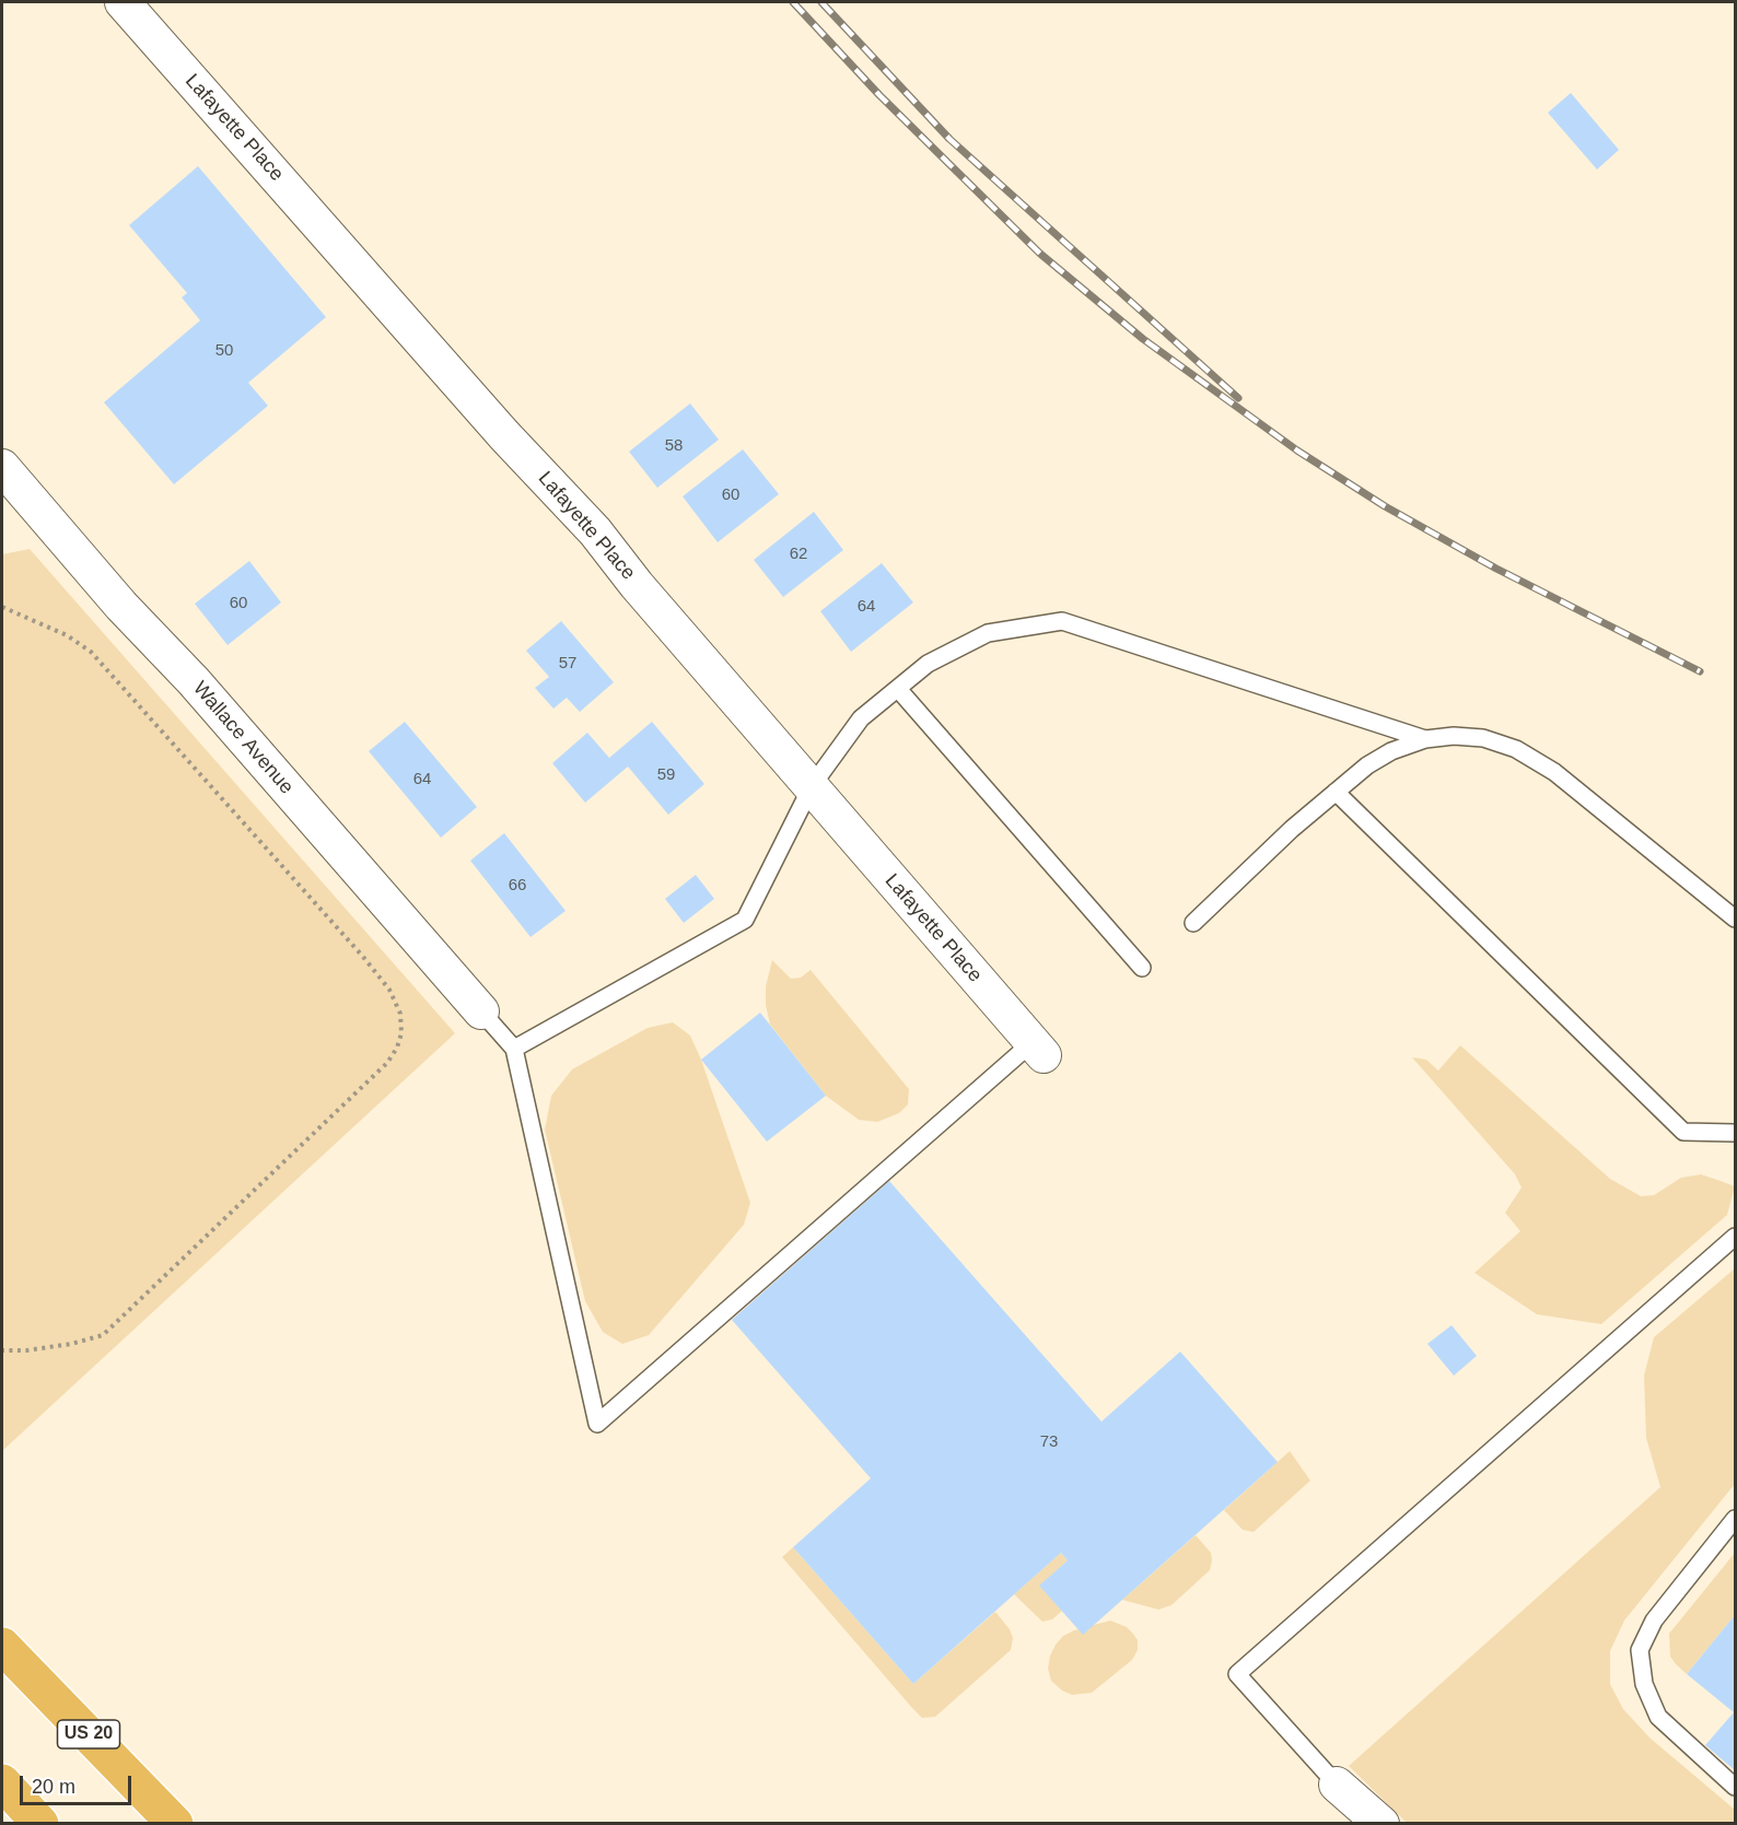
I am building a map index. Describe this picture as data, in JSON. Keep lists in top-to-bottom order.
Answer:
{
  "streets": {
    "highway": ["US 20"],
    "street": ["Lafayette Place", "Wallace Avenue"]
  },
  "house_numbers": [
    "50",
    "58",
    "60",
    "62",
    "60",
    "64",
    "57",
    "59",
    "64",
    "66",
    "73"
  ],
  "scale_bar": "20 m"
}
